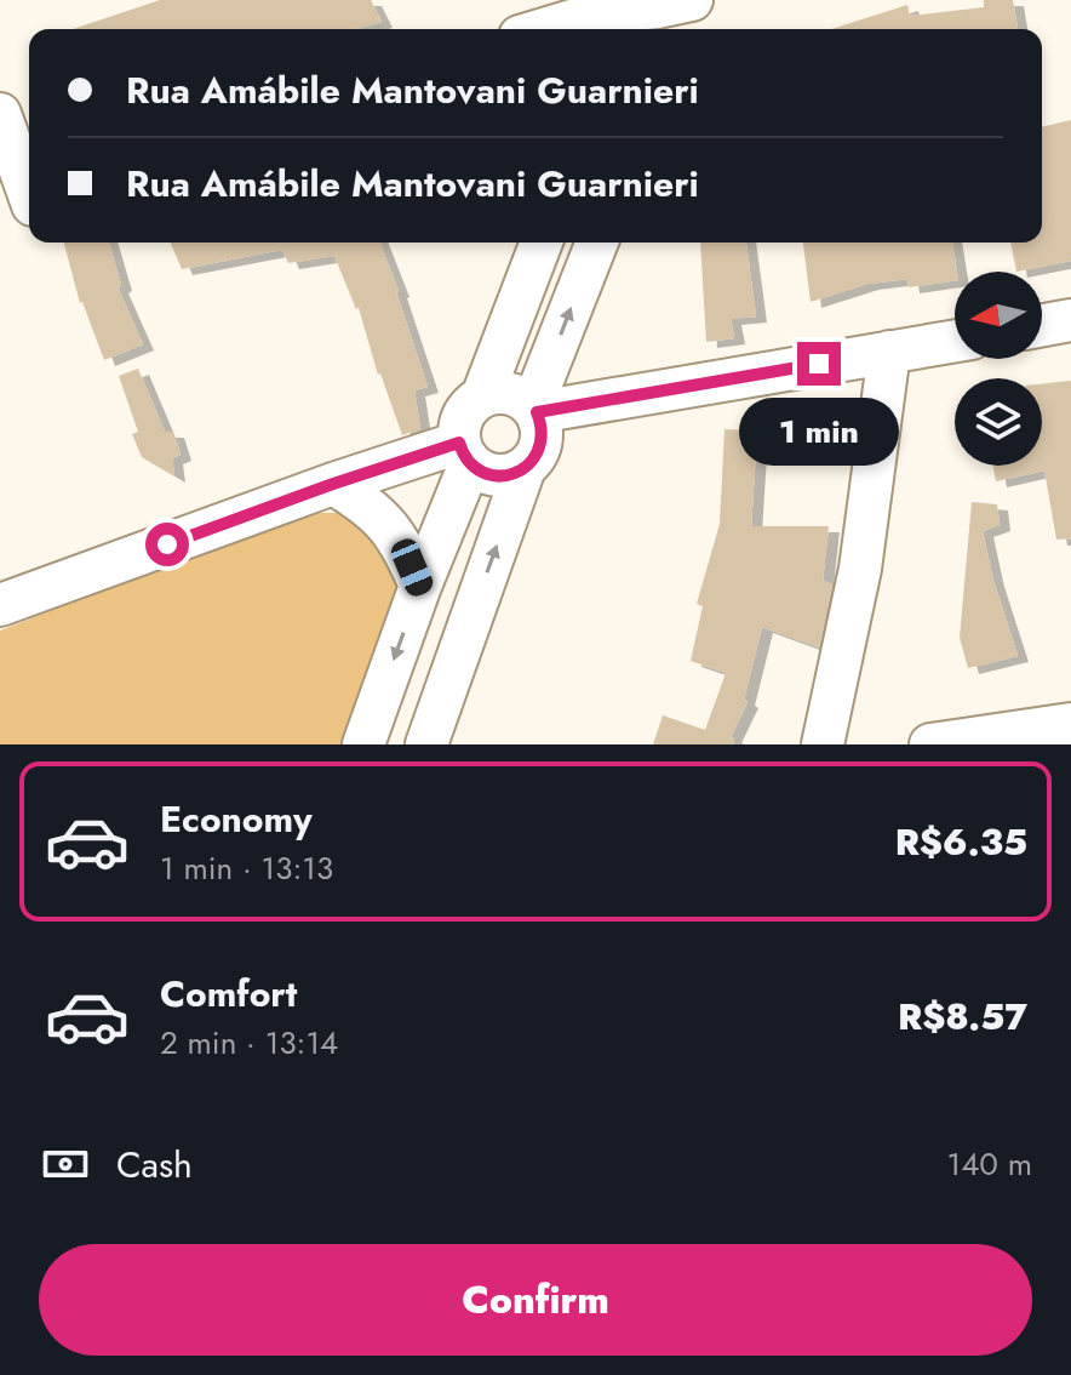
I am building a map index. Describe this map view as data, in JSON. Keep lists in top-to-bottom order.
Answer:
{
  "north": "left",
  "page": {
    "banner": ["Rua Amábile Mantovani Guarnieri", "Rua Amábile Mantovani Guarnieri"],
    "bubble": "1 min",
    "list": [
      {
        "name": "Economy",
        "note": "1 min · 13:13",
        "value": "R$6.35"
      },
      {
        "name": "Comfort",
        "note": "2 min · 13:14",
        "value": "R$8.57"
      }
    ],
    "pay": ["Cash", "140 m"],
    "buttons": "Confirm"
  }
}
